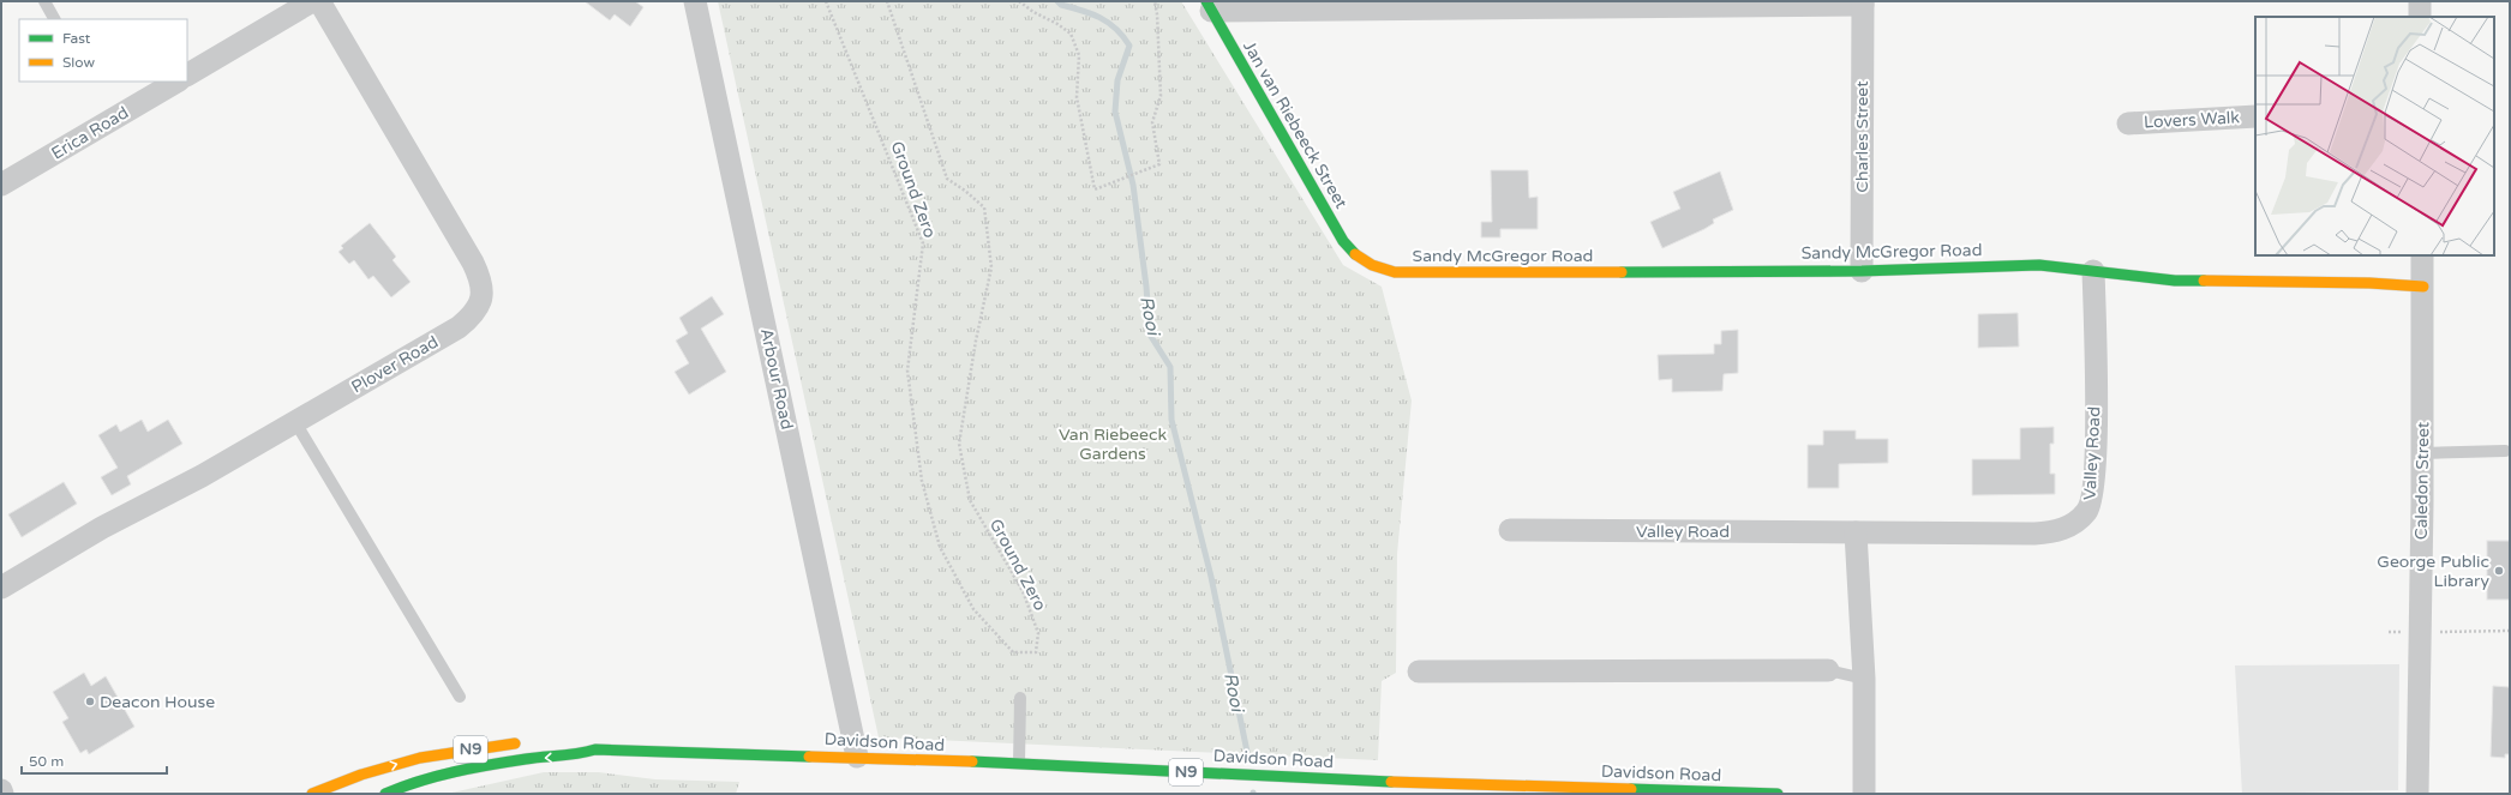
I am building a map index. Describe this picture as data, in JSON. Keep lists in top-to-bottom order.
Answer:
{
  "streets": {
    "main road": [
      "Jan van Riebeeck Street",
      "Sandy McGregor Road",
      "Davidson Road",
      "N9"
    ],
    "street": [
      "Lovers Walk",
      "Erica Road",
      "Charles Street",
      "Plover Road",
      "Arbour Road",
      "Valley Road",
      "Caledon Street"
    ],
    "path": ["Ground Zero"]
  },
  "crossings": [
    ["Jan van Riebeeck Street", "Sandy McGregor Road"],
    ["Charles Street", "Sandy McGregor Road"],
    ["Sandy McGregor Road", "Valley Road"],
    ["Sandy McGregor Road", "Caledon Street"],
    ["Arbour Road", "Davidson Road"]
  ],
  "water": ["Rooi"],
  "parks": ["Van Riebeeck Gardens"],
  "places": ["George Public Library", "Deacon House"],
  "legend": ["Fast", "Slow"],
  "scale_bar": "50 m"
}
